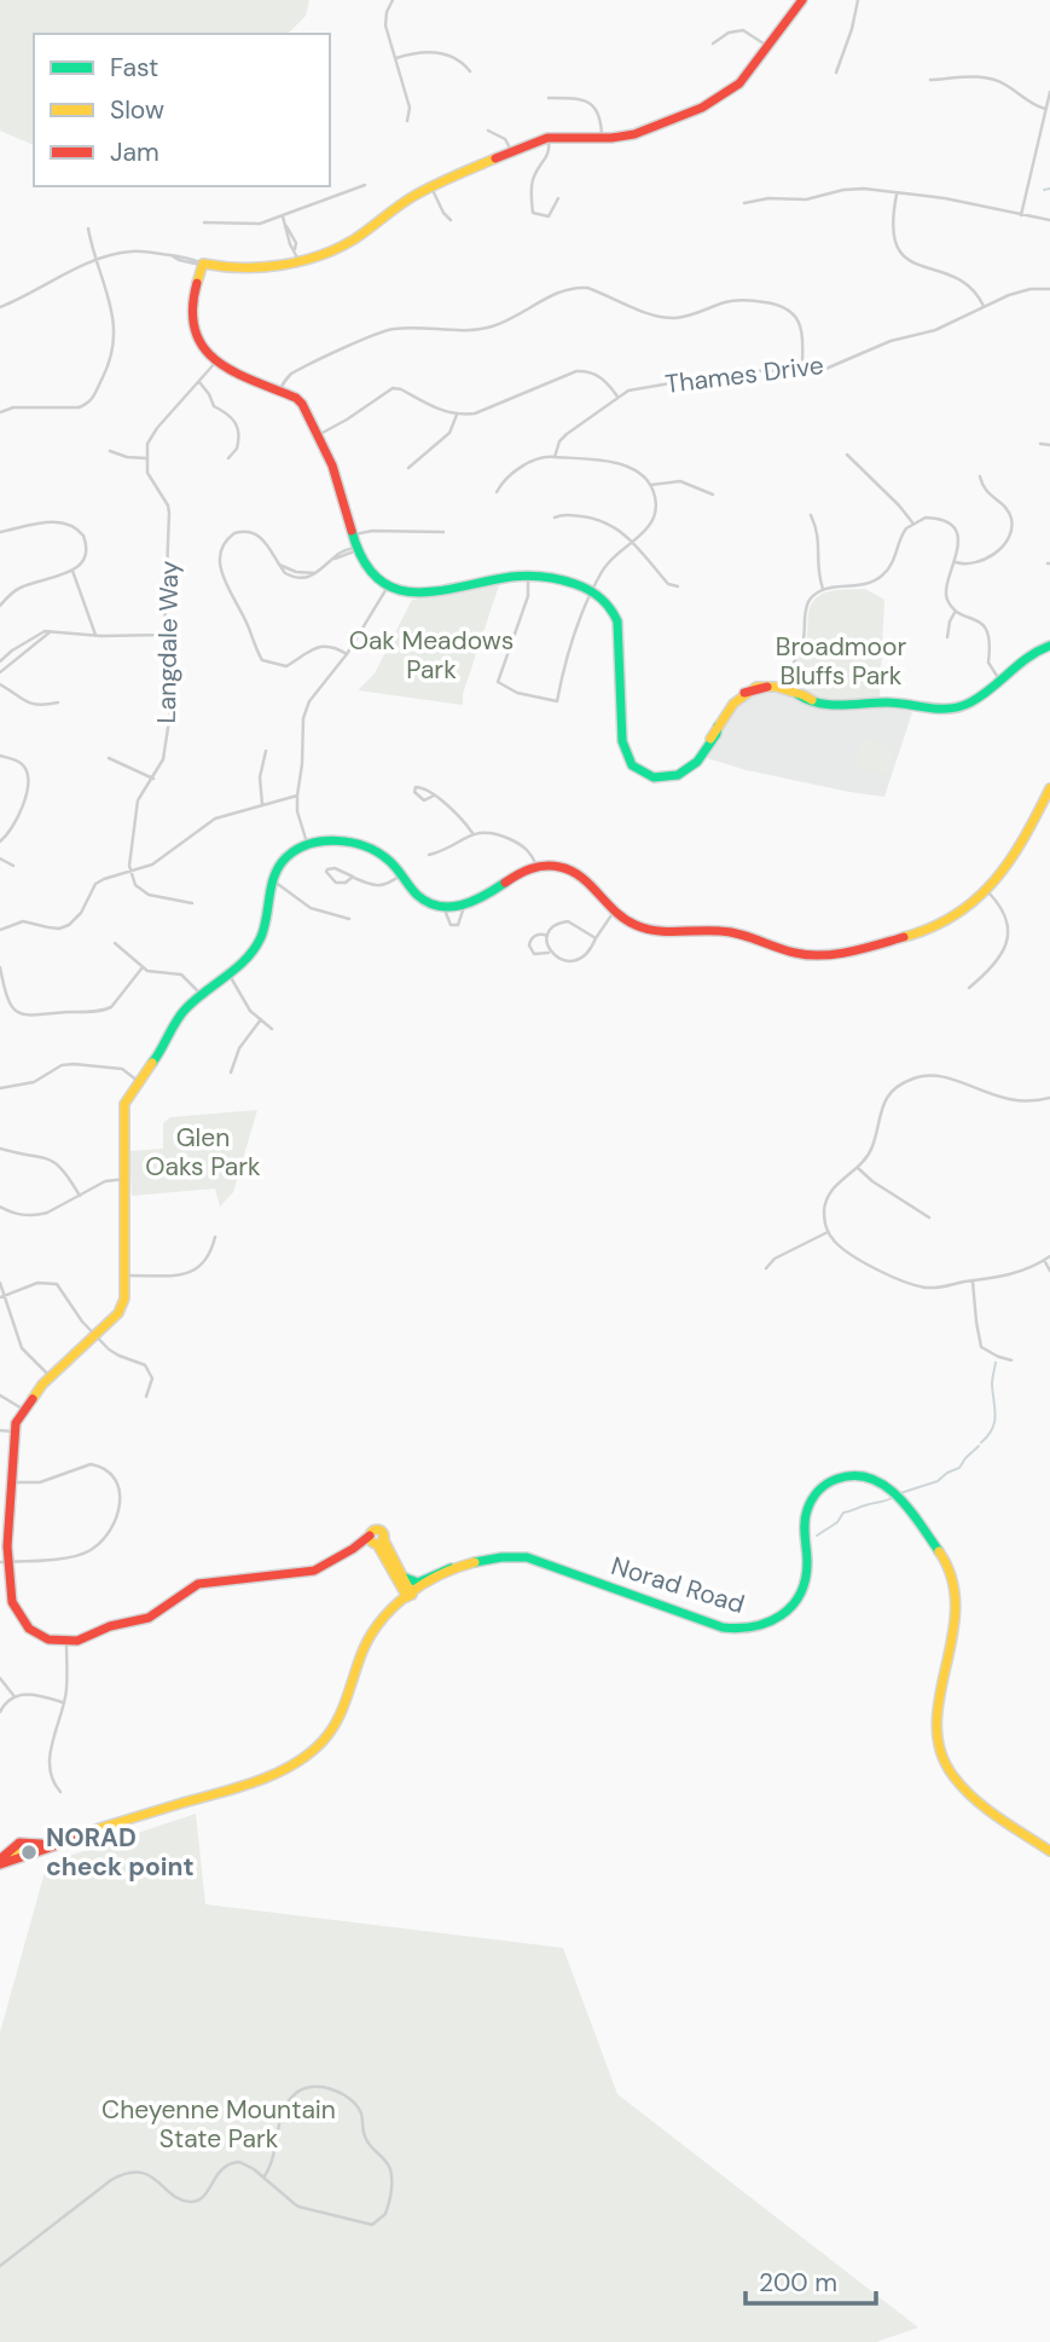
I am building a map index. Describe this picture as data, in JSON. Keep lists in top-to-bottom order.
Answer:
{
  "streets": {
    "street": ["Thames Drive", "Langdale Way", "Norad Road"]
  },
  "parks": [
    "Oak Meadows Park",
    "Broadmoor Bluffs Park",
    "Glen Oaks Park",
    "Cheyenne Mountain State Park"
  ],
  "places": ["NORAD check point"],
  "legend": ["Fast", "Slow", "Jam"],
  "scale_bar": "200 m"
}
